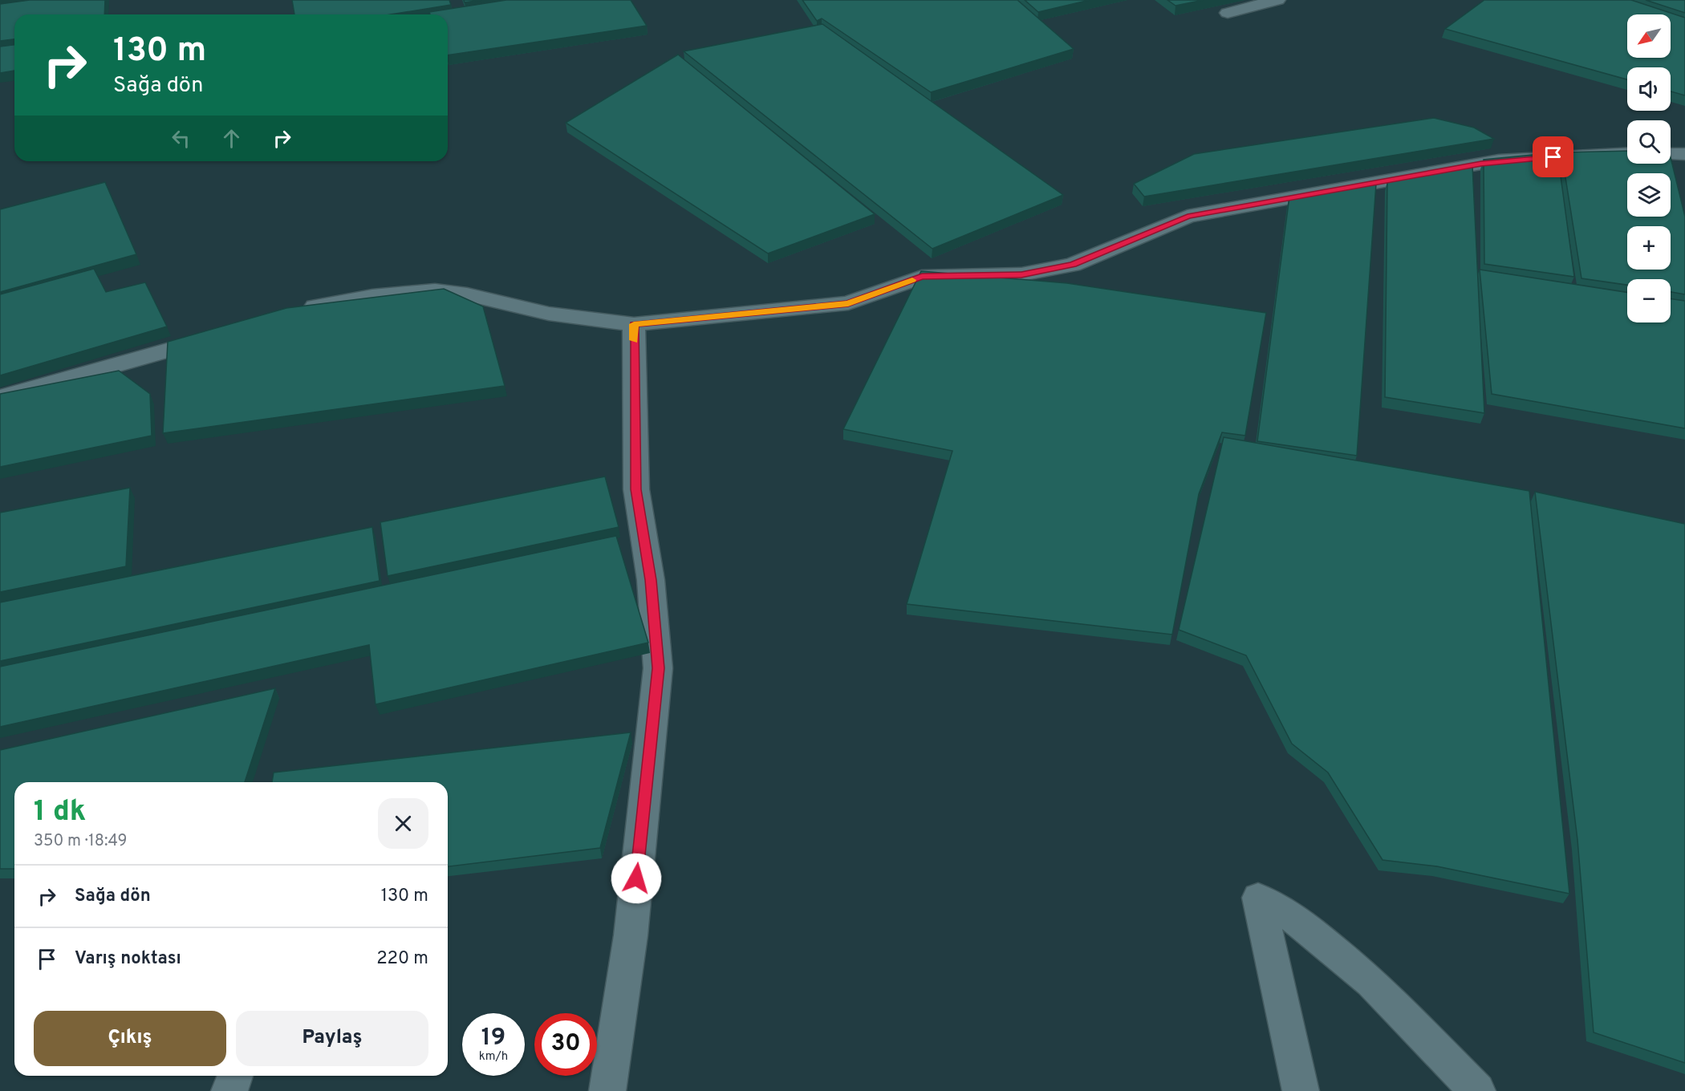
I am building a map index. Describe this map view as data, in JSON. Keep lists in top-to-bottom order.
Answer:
{
  "north": "bottom left",
  "page": {
    "map_buttons": ["+", "−"],
    "turn": ["130 m", "Sağa dön"],
    "heading": ["1 dk", "350 m · 18:49"],
    "list": [
      {
        "name": "Sağa dön",
        "value": "130 m"
      },
      {
        "name": "Varış noktası",
        "value": "220 m"
      }
    ],
    "buttons": ["Çıkış", "Paylaş"],
    "speed": "19 km/h",
    "limit": "30"
  }
}
